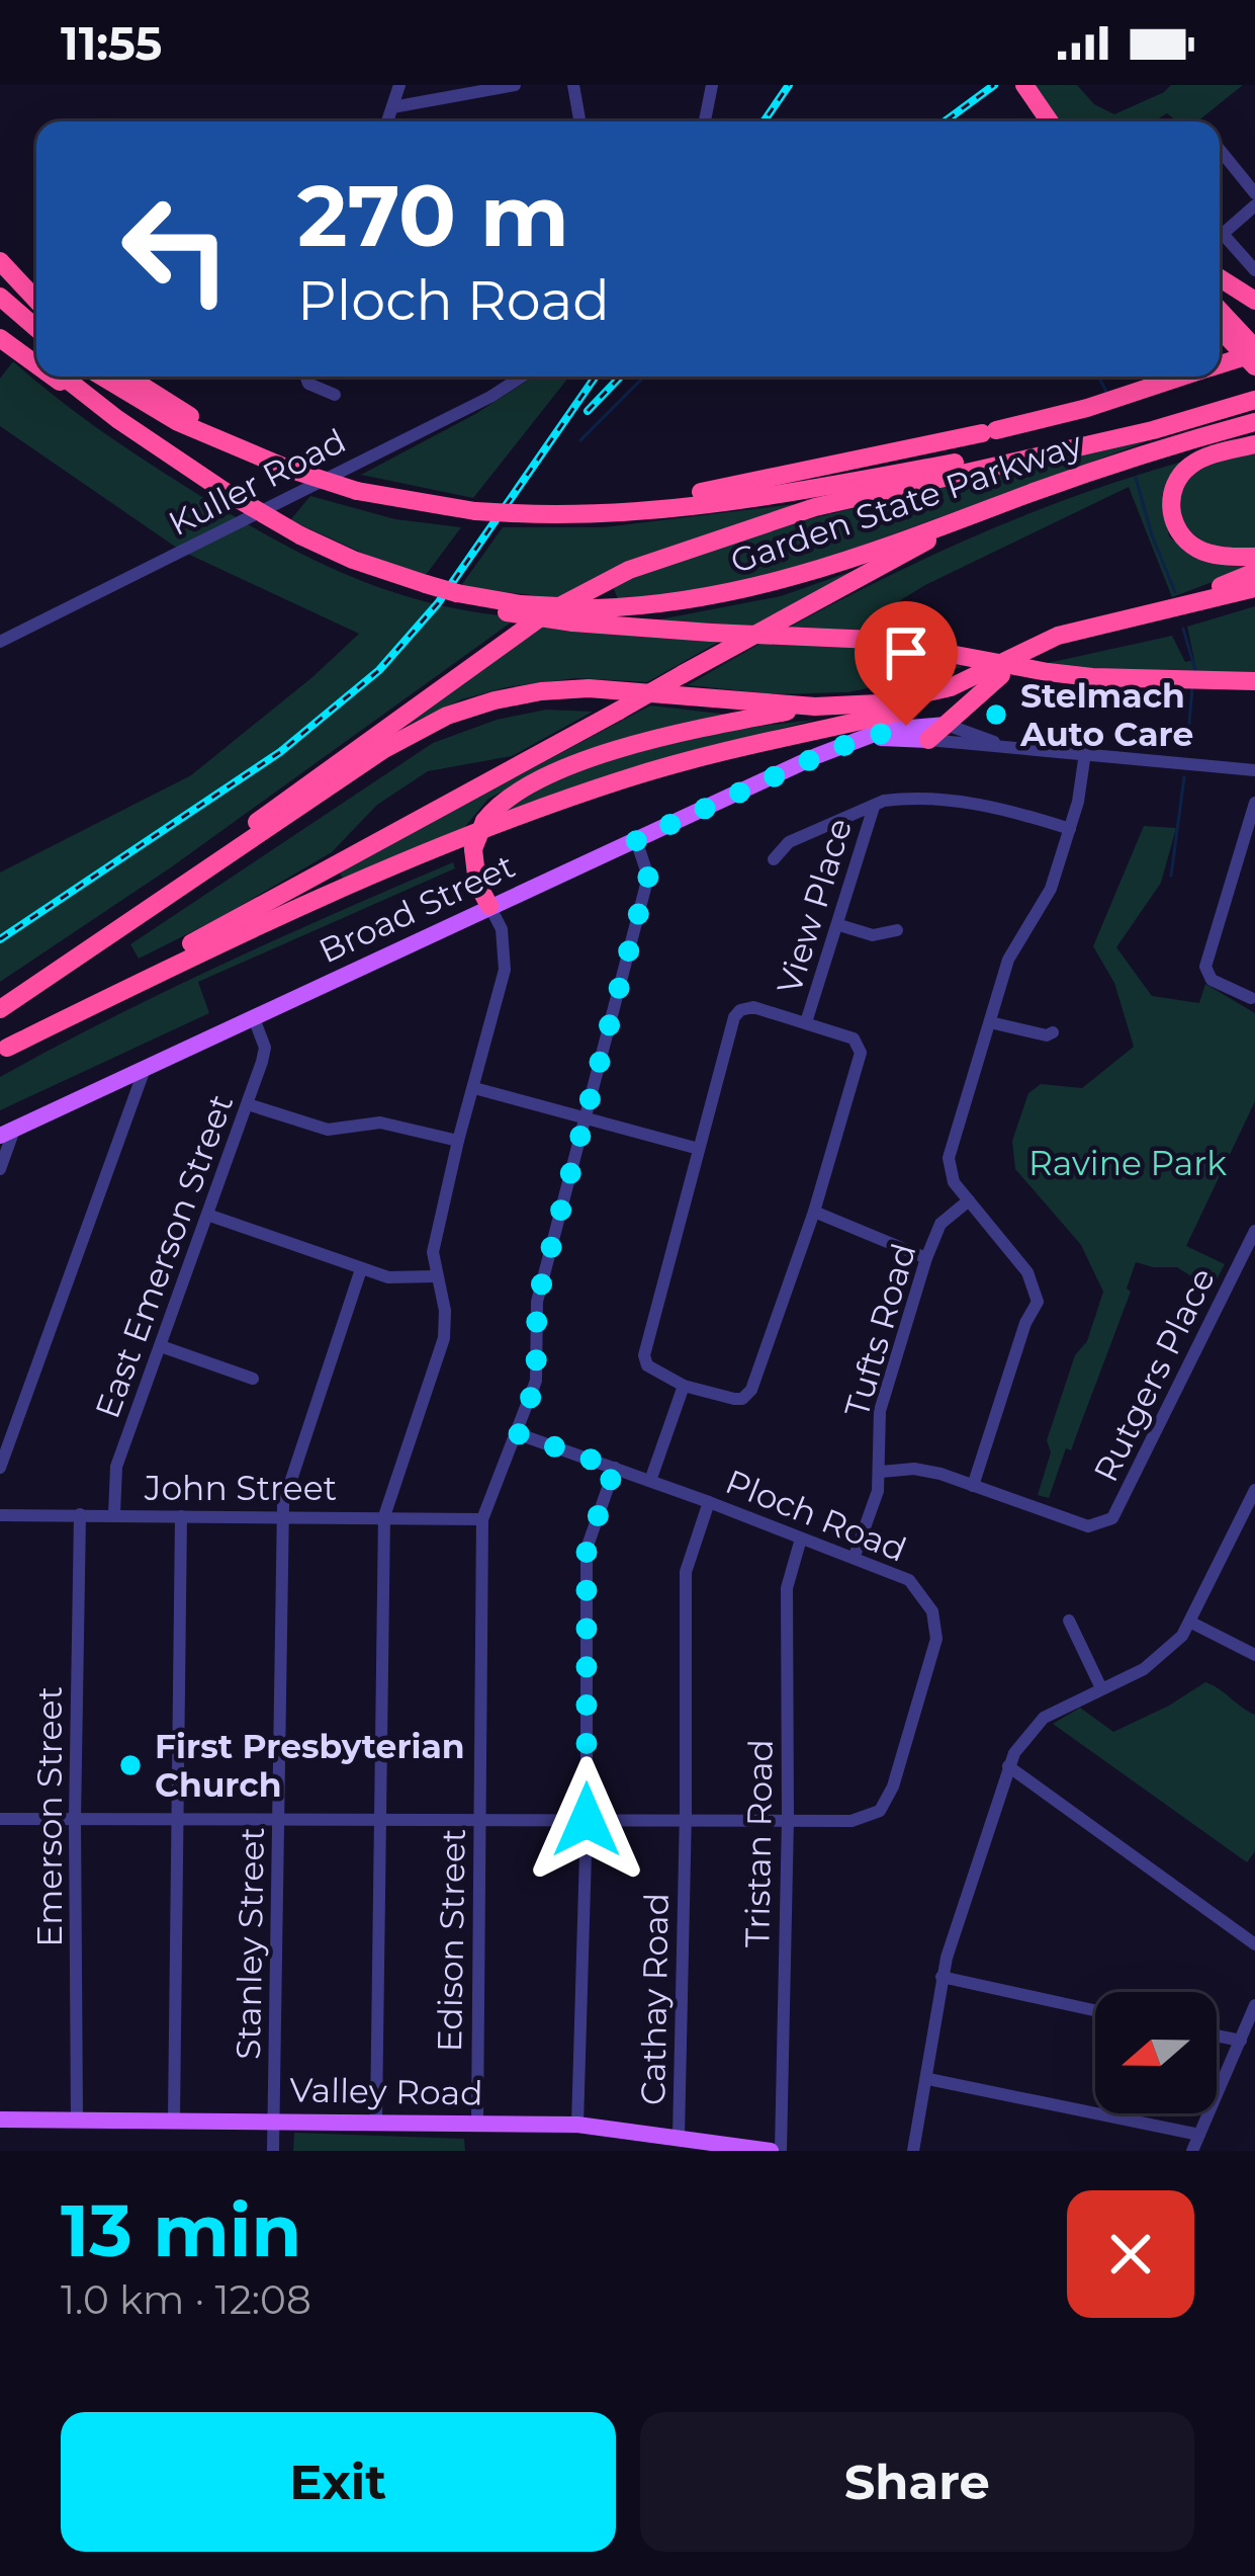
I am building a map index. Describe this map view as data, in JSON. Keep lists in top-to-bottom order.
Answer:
{
  "streets": {
    "highway": ["Garden State Parkway"],
    "main road": ["Broad Street", "Valley Road"],
    "street": [
      "Kuller Road",
      "View Place",
      "East Emerson Street",
      "Tufts Road",
      "Rutgers Place",
      "John Street",
      "Ploch Road",
      "Emerson Street",
      "Tristan Road",
      "Edison Street",
      "Stanley Street",
      "Cathay Road"
    ]
  },
  "crossings": [
    ["Broad Street", "East Emerson Street"],
    ["Broad Street", "Edison Street"],
    ["East Emerson Street", "John Street"],
    ["Tufts Road", "Rutgers Place"],
    ["Tufts Road", "Ploch Road"],
    ["John Street", "Emerson Street"],
    ["John Street", "Edison Street"],
    ["John Street", "Stanley Street"],
    ["Ploch Road", "Tristan Road"],
    ["Ploch Road", "Edison Street"],
    ["Ploch Road", "Cathay Road"],
    ["Emerson Street", "Valley Road"],
    ["Edison Street", "Valley Road"],
    ["Stanley Street", "Valley Road"],
    ["Cathay Road", "Valley Road"]
  ],
  "parks": ["Ravine Park"],
  "places": ["Stelmach Auto Care", "First Presbyterian Church"],
  "north": "left",
  "page": {
    "status": "11:55",
    "turn": ["270 m", "Ploch Road"],
    "heading": ["13 min", "1.0 km · 12:08"],
    "buttons": ["Exit", "Share"]
  }
}
